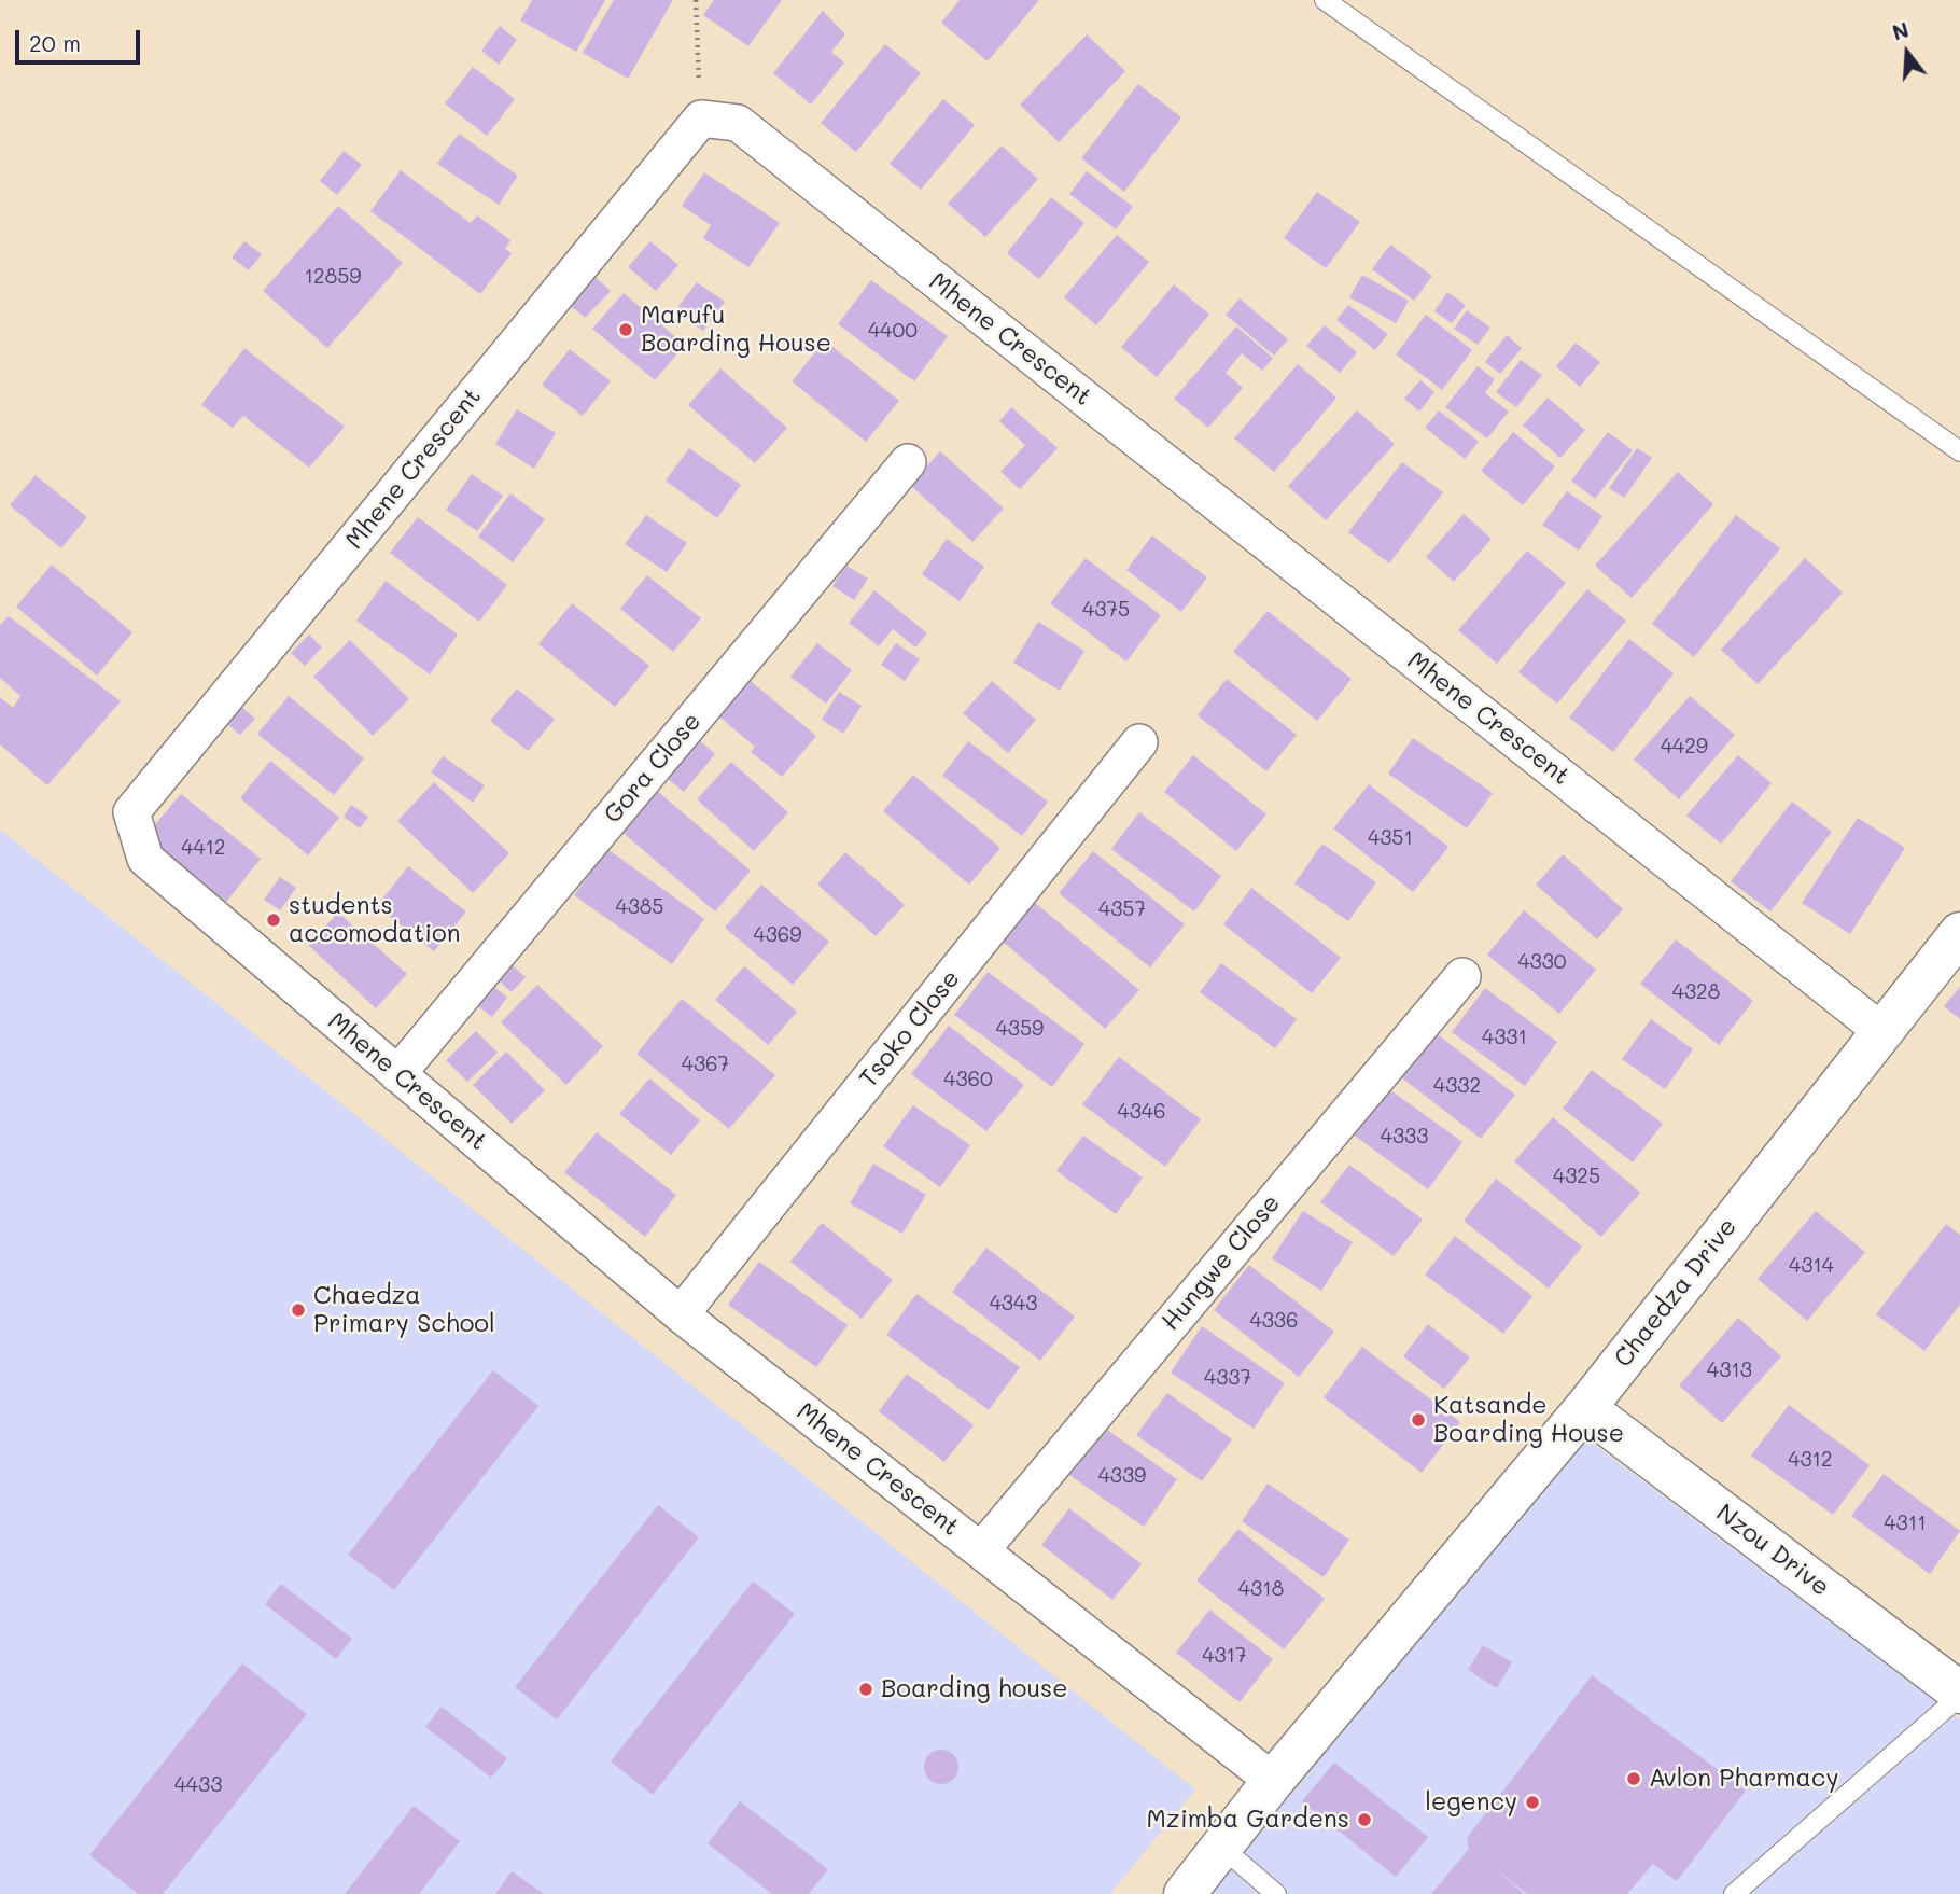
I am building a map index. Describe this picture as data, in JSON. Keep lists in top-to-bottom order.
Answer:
{
  "streets": {
    "street": [
      "Mhene Crescent",
      "Gora Close",
      "Tsoko Close",
      "Hungwe Close",
      "Chaedza Drive",
      "Nzou Drive"
    ]
  },
  "crossings": [
    ["Mhene Crescent", "Gora Close"],
    ["Mhene Crescent", "Tsoko Close"],
    ["Mhene Crescent", "Hungwe Close"],
    ["Mhene Crescent", "Chaedza Drive"],
    ["Chaedza Drive", "Nzou Drive"]
  ],
  "places": [
    "Marufu Boarding House",
    "students accomodation",
    "Chaedza Primary School",
    "Katsande Boarding House",
    "Boarding house",
    "Avlon Pharmacy",
    "legency",
    "Mzimba Gardens"
  ],
  "house_numbers": [
    "12859",
    "4400",
    "4375",
    "4429",
    "4351",
    "4412",
    "4385",
    "4357",
    "4369",
    "4330",
    "4328",
    "4359",
    "4331",
    "4367",
    "4360",
    "4332",
    "4346",
    "4333",
    "4325",
    "4314",
    "4343",
    "4336",
    "4313",
    "4337",
    "4312",
    "4339",
    "4311",
    "4318",
    "4317",
    "4433"
  ],
  "scale_bar": "20 m",
  "north": "top"
}
